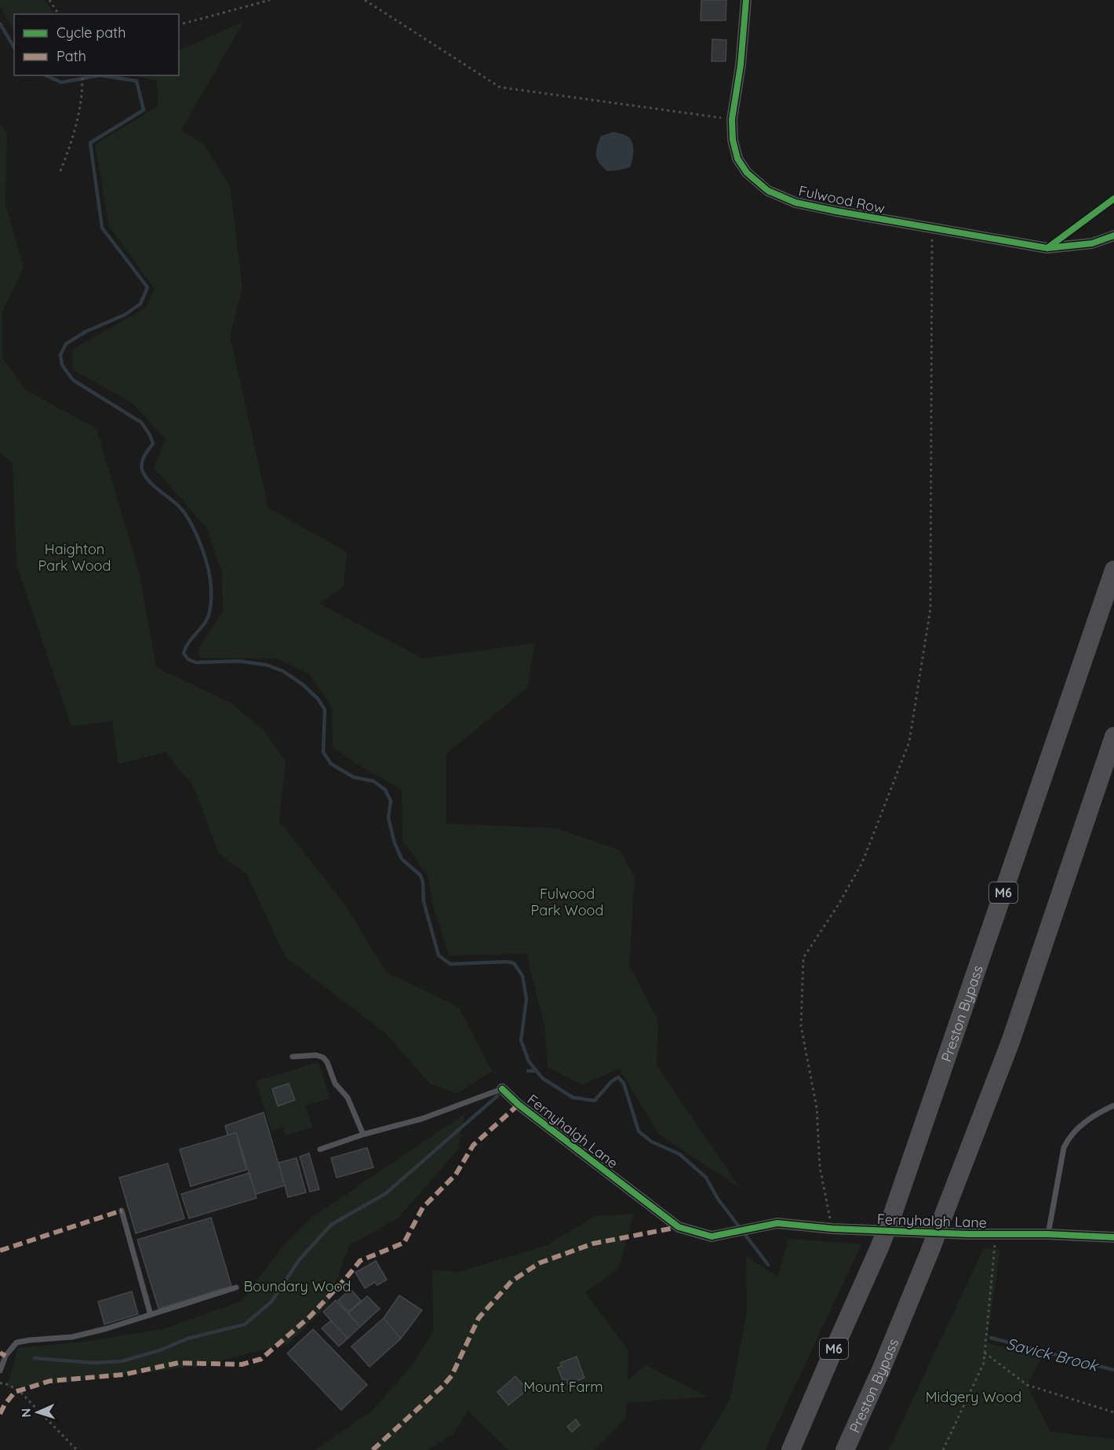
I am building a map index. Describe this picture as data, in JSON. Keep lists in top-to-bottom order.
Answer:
{
  "streets": {
    "highway": ["M6", "Preston Bypass"],
    "street": ["Fulwood Row", "Fernyhalgh Lane"]
  },
  "water": ["Savick Brook"],
  "parks": [
    "Haighton Park Wood",
    "Fulwood Park Wood",
    "Boundary Wood",
    "Mount Farm",
    "Midgery Wood"
  ],
  "legend": ["Cycle path", "Path"],
  "north": "left"
}
